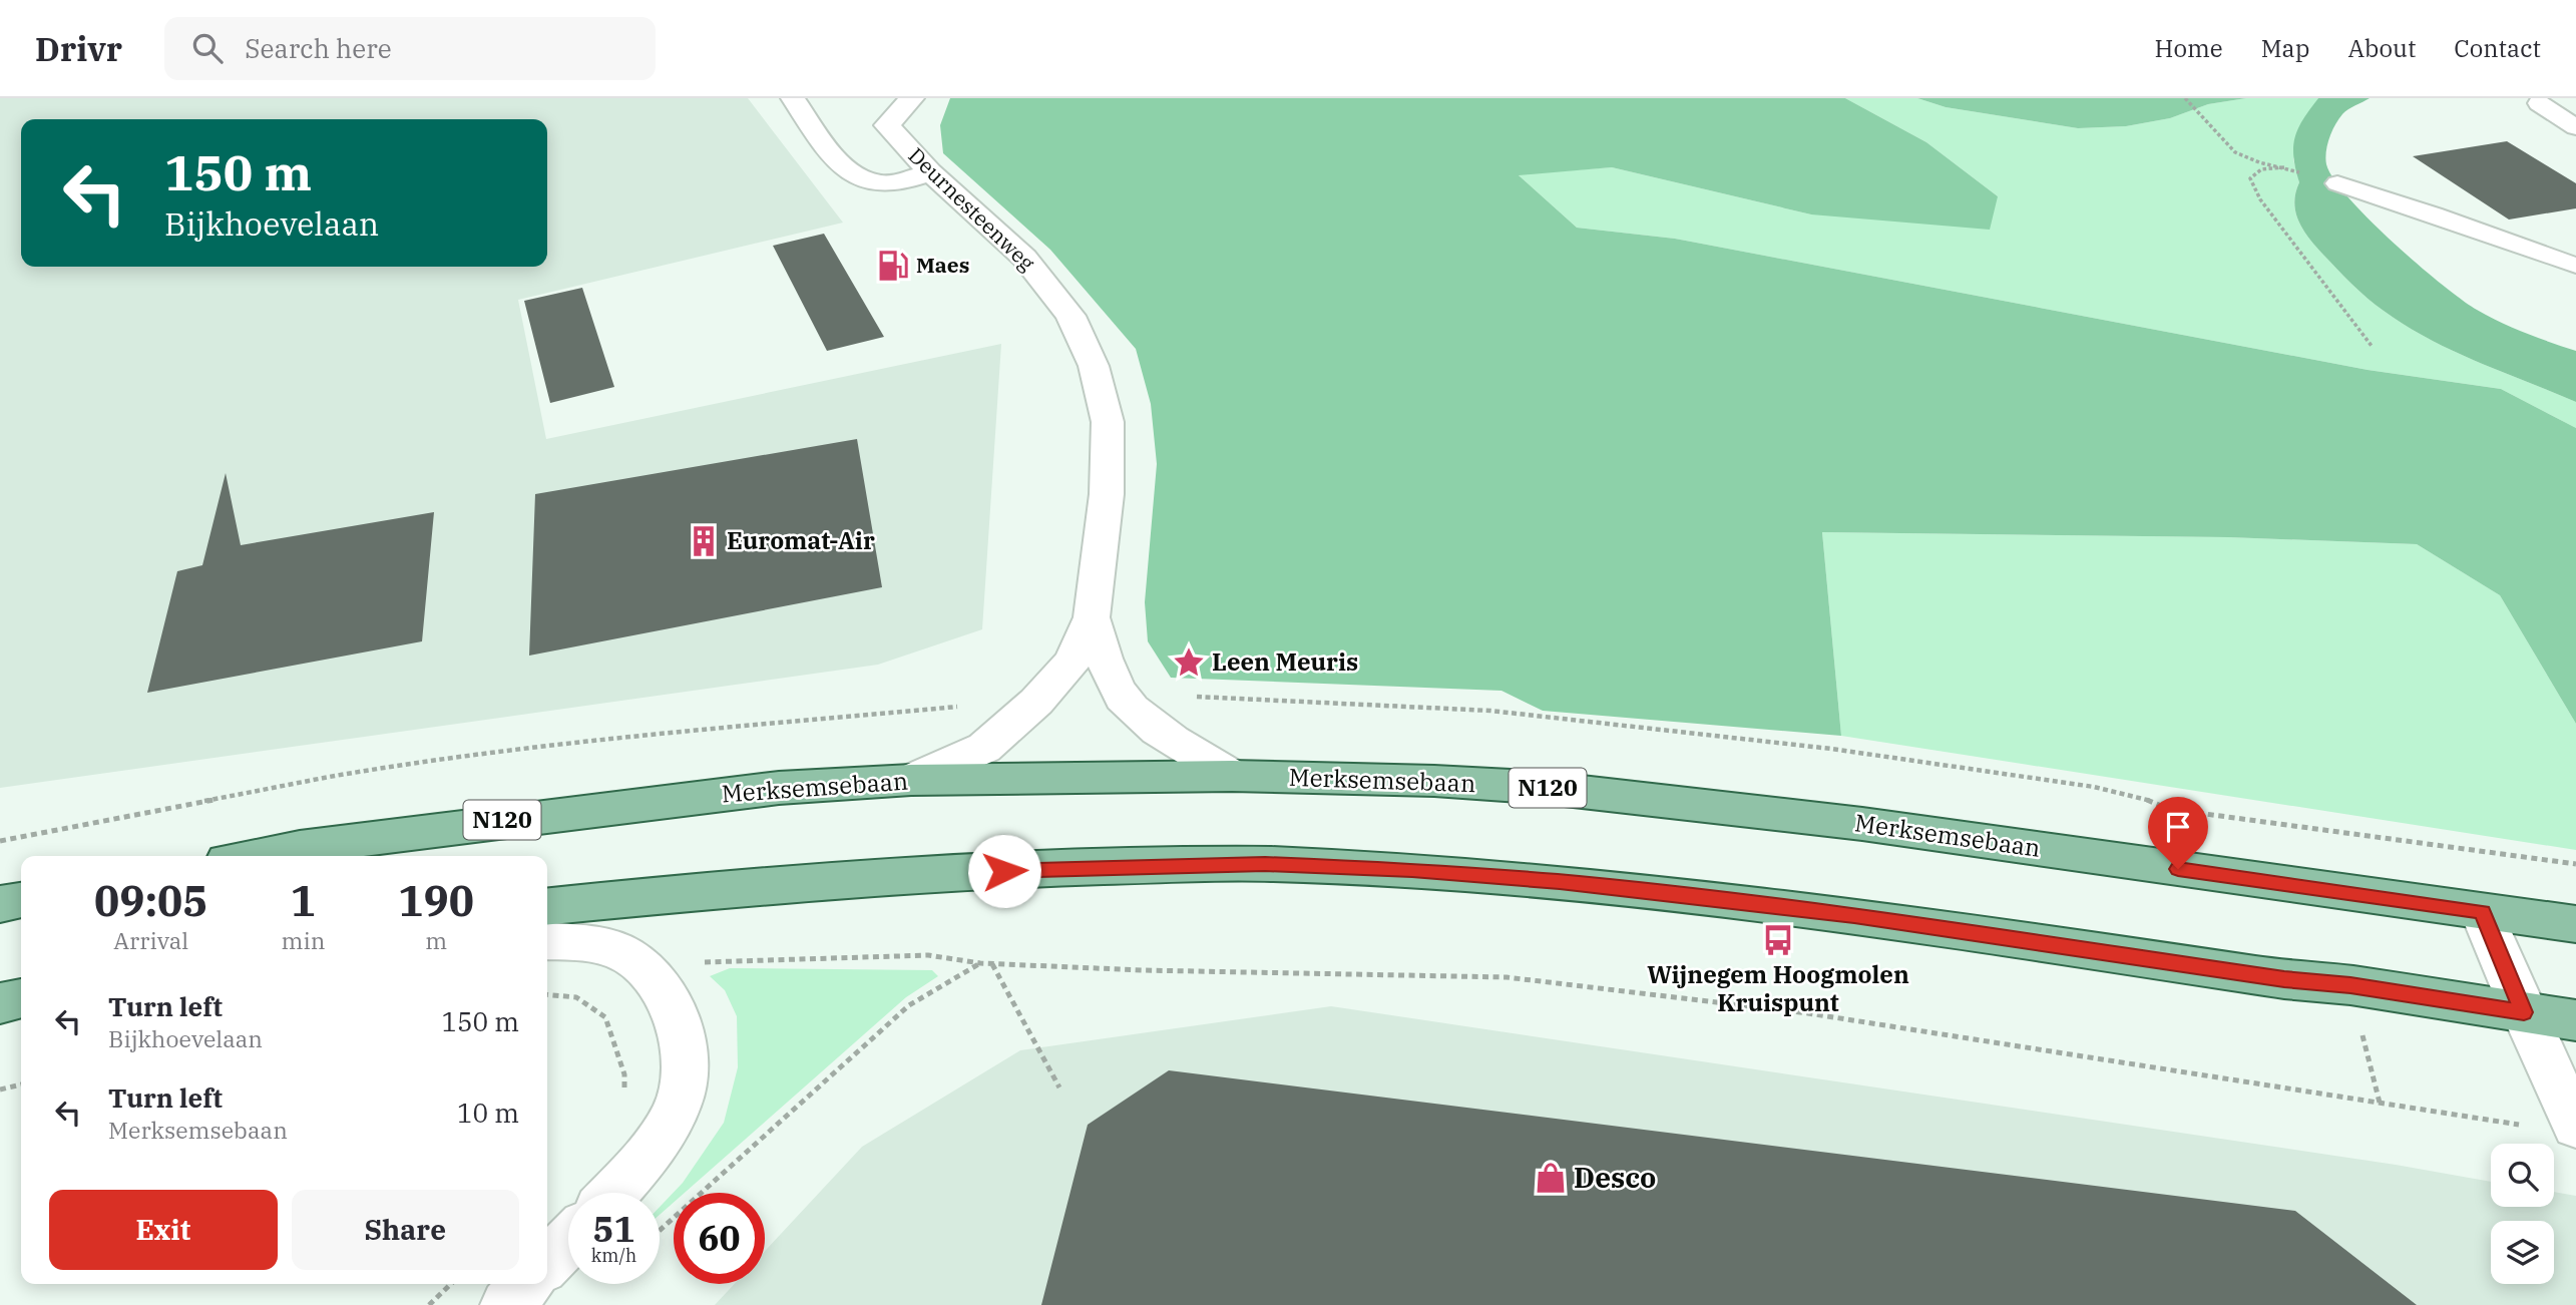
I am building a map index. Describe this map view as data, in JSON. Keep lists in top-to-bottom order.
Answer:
{
  "streets": {
    "main road": ["Merksemsebaan", "N120"],
    "street": ["Deurnesteenweg"]
  },
  "crossings": [
    ["Deurnesteenweg", "Merksemsebaan"]
  ],
  "places": {
    "fuel station": ["Maes"],
    "building": ["Euromat-Air"],
    "place": ["Leen Meuris"],
    "bus stop": ["Wijnegem Hoogmolen Kruispunt"],
    "shop": ["Desco"]
  },
  "page": {
    "header": "Drivr",
    "search": "Search here",
    "nav": [
      "Home",
      "Map",
      "About",
      "Contact"
    ],
    "turn": ["150 m", "Bijkhoevelaan"],
    "eta": [
      "09:05",
      "Arrival",
      "1",
      "min",
      "190",
      "m"
    ],
    "list": [
      {
        "name": "Turn left",
        "note": "Bijkhoevelaan",
        "value": "150 m"
      },
      {
        "name": "Turn left",
        "note": "Merksemsebaan",
        "value": "10 m"
      }
    ],
    "buttons": ["Exit", "Share"],
    "speed": "51 km/h",
    "limit": "60"
  }
}
